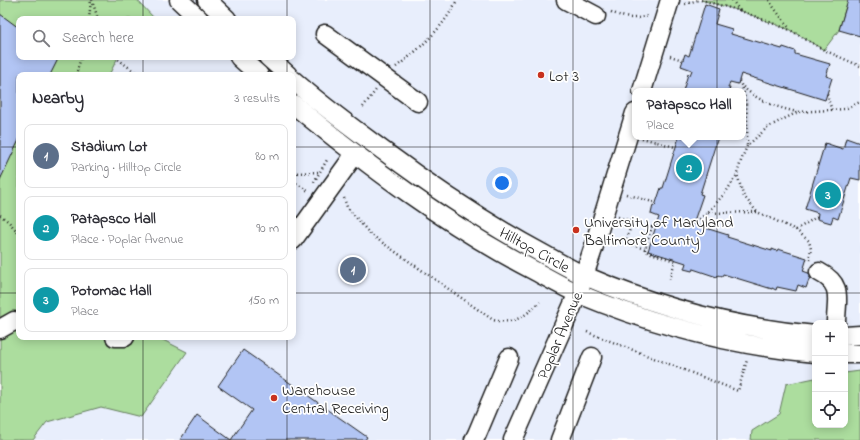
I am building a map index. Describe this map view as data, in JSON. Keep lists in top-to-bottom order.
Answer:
{
  "streets": {
    "street": ["Hilltop Circle", "Poplar Avenue"]
  },
  "crossings": [
    ["Hilltop Circle", "Poplar Avenue"]
  ],
  "places": ["Lot 3", "University of Maryland Baltimore County", "Warehouse Central Receiving"],
  "page": {
    "search": "Search here",
    "heading": ["Nearby", "3 results"],
    "popup": ["Patapsco Hall", "Place"],
    "list": [
      {
        "mark": "1",
        "name": "Stadium Lot",
        "note": "Parking · Hilltop Circle",
        "value": "80 m"
      },
      {
        "mark": "2",
        "name": "Patapsco Hall",
        "note": "Place · Poplar Avenue",
        "value": "90 m"
      },
      {
        "mark": "3",
        "name": "Potomac Hall",
        "note": "Place",
        "value": "150 m"
      }
    ],
    "pins": ["2", "3", "1"],
    "map_buttons": ["+", "−"]
  }
}
